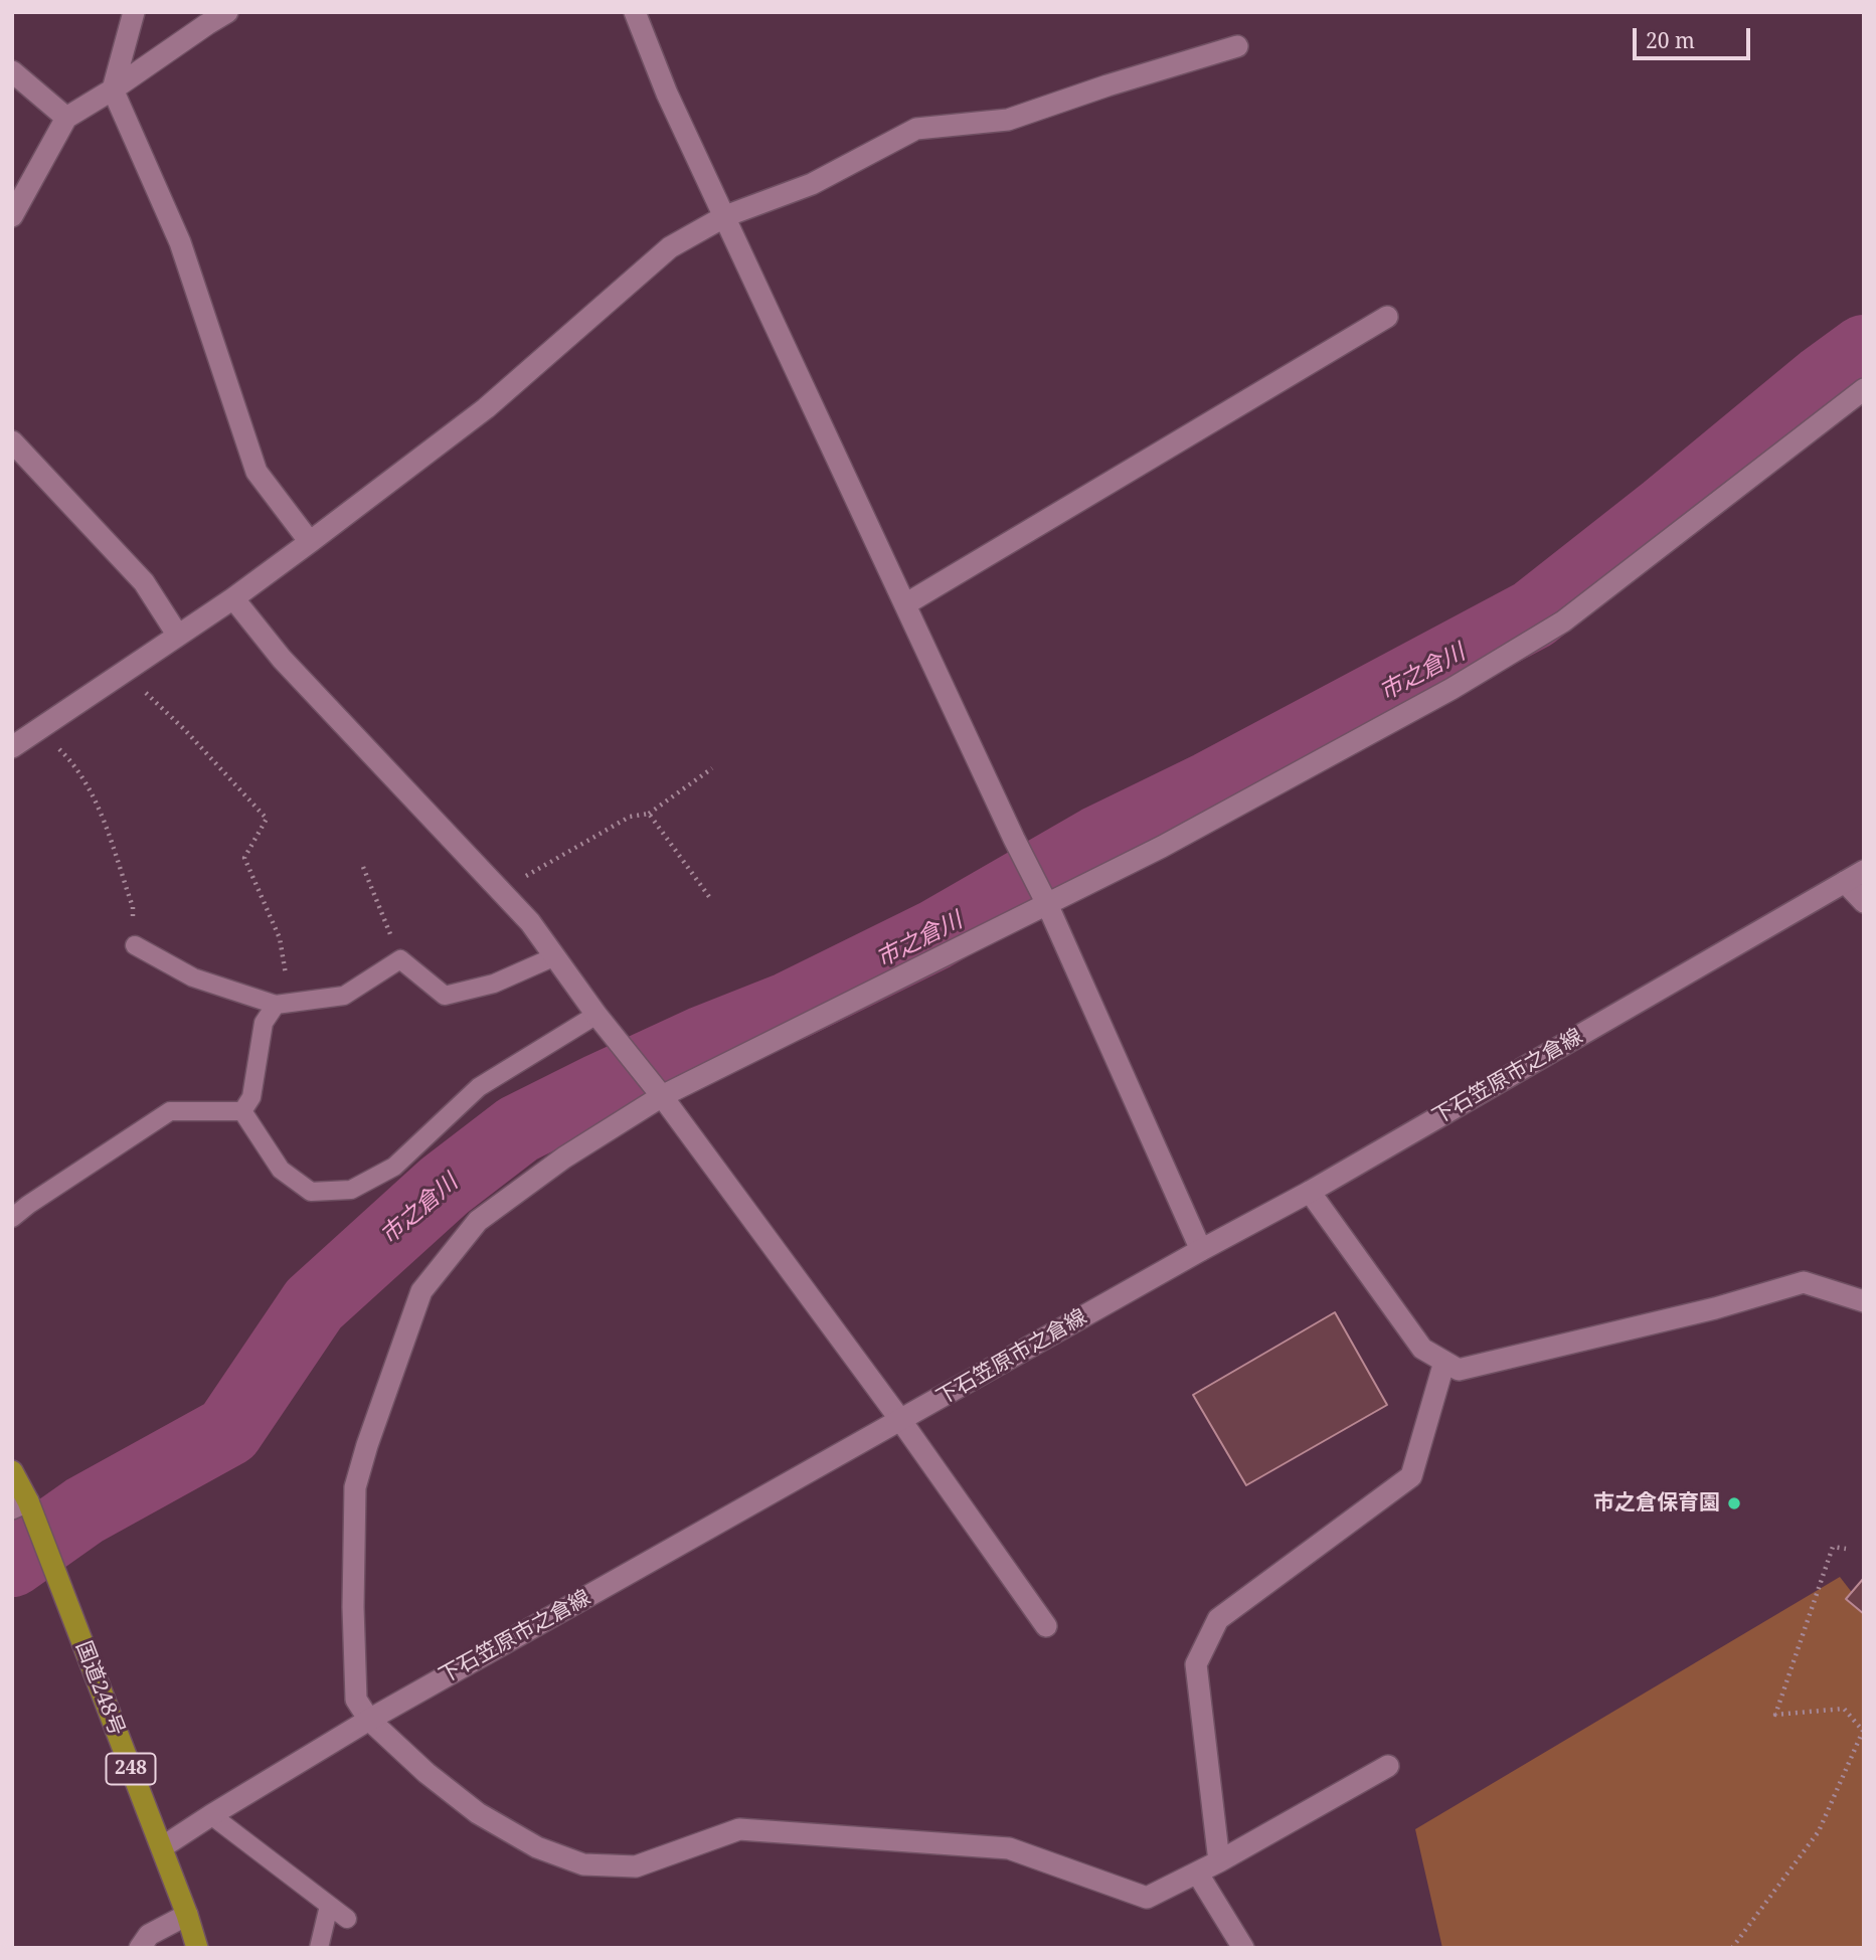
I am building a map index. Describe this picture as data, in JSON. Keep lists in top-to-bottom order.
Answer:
{
  "streets": {
    "highway": ["国道248号", "248"],
    "street": ["下石笠原市之倉線"]
  },
  "crossings": [
    ["下石笠原市之倉線", "国道248号"]
  ],
  "water": ["市之倉川"],
  "places": ["市之倉保育園"],
  "scale_bar": "20 m"
}
